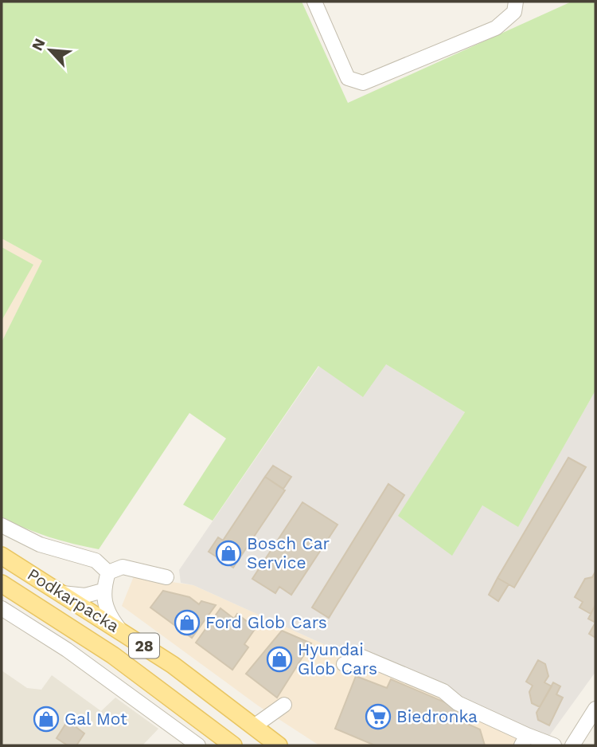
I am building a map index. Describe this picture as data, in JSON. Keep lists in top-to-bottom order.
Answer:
{
  "streets": {
    "main road": ["Podkarpacka", "28"]
  },
  "places": {
    "shop": [
      "Bosch Car Service",
      "Ford Glob Cars",
      "Hyundai Glob Cars",
      "Gal Mot"
    ],
    "supermarket": ["Biedronka"]
  },
  "north": "top left"
}
